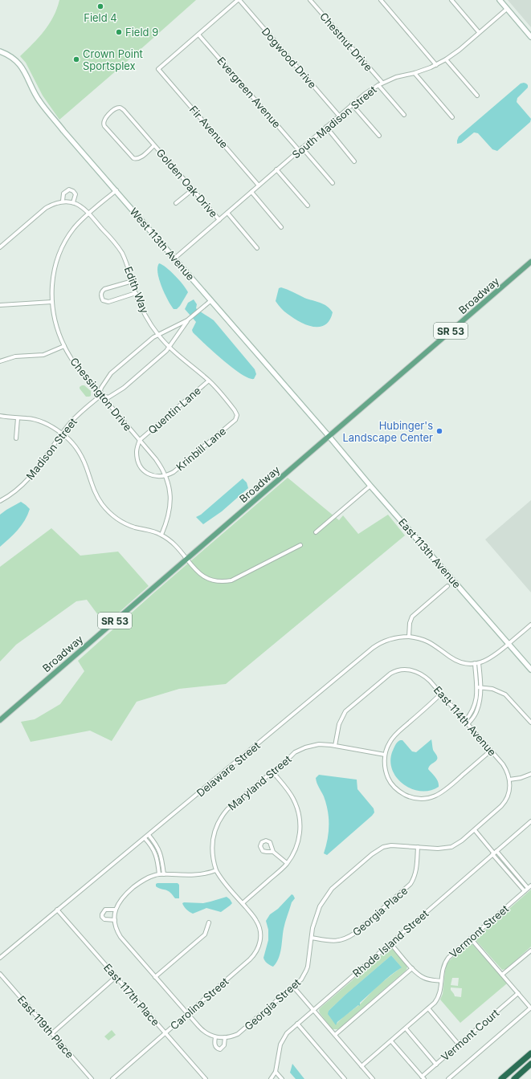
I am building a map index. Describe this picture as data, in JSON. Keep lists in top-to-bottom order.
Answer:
{
  "streets": {
    "main road": ["Broadway", "SR 53"],
    "street": [
      "Chestnut Drive",
      "Dogwood Drive",
      "Evergreen Avenue",
      "South Madison Street",
      "Fir Avenue",
      "Golden Oak Drive",
      "West 113th Avenue",
      "Edith Way",
      "Chessington Drive",
      "Quentin Lane",
      "Madison Street",
      "Krinbill Lane",
      "East 113th Avenue",
      "East 114th Avenue",
      "Delaware Street",
      "Maryland Street",
      "Georgia Place",
      "Vermont Street",
      "Rhode Island Street",
      "East 117th Place",
      "Carolina Street",
      "Georgia Street",
      "East 119th Place",
      "Vermont Court"
    ]
  },
  "crossings": [
    ["Chestnut Drive", "South Madison Street"],
    ["Dogwood Drive", "South Madison Street"],
    ["Evergreen Avenue", "South Madison Street"],
    ["Evergreen Avenue", "Fir Avenue"],
    ["South Madison Street", "Fir Avenue"],
    ["South Madison Street", "Golden Oak Drive"],
    ["South Madison Street", "West 113th Avenue"],
    ["West 113th Avenue", "Broadway"],
    ["West 113th Avenue", "Chessington Drive"],
    ["West 113th Avenue", "East 113th Avenue"],
    ["Edith Way", "Chessington Drive"],
    ["Edith Way", "Quentin Lane"],
    ["Edith Way", "Krinbill Lane"],
    ["Broadway", "East 113th Avenue"],
    ["Chessington Drive", "Quentin Lane"],
    ["Chessington Drive", "Madison Street"],
    ["Chessington Drive", "Krinbill Lane"],
    ["East 114th Avenue", "Maryland Street"],
    ["East 114th Avenue", "Georgia Street"],
    ["Delaware Street", "East 117th Place"],
    ["Maryland Street", "Carolina Street"],
    ["Georgia Place", "Georgia Street"],
    ["East 117th Place", "Carolina Street"],
    ["Carolina Street", "Georgia Street"]
  ],
  "places": [
    "Field 4",
    "Field 9",
    "Crown Point Sportsplex",
    "Hubinger's Landscape Center"
  ]
}
